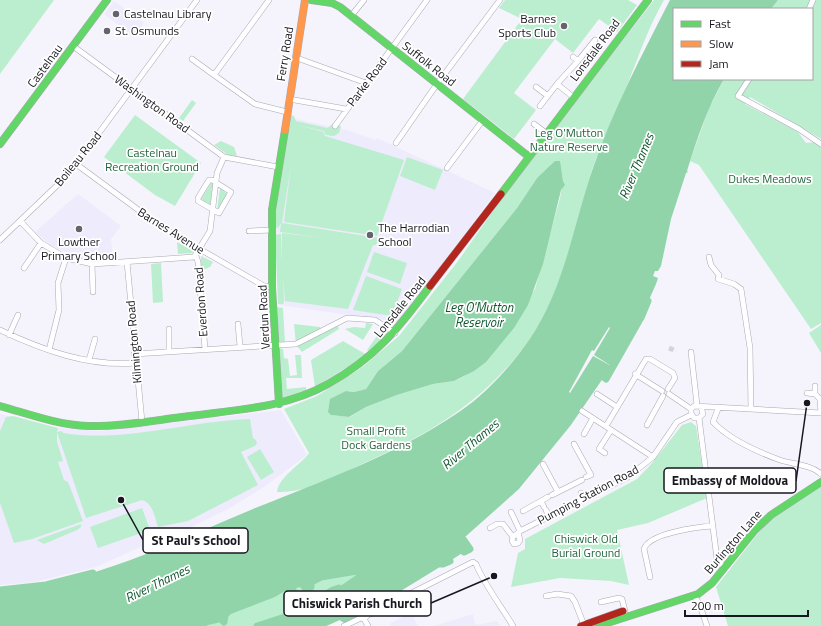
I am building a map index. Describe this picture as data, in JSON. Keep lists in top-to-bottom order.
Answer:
{
  "streets": {
    "main road": [
      "Lonsdale Road",
      "Ferry Road",
      "Suffolk Road",
      "Castelnau",
      "Verdun Road",
      "Burlington Lane"
    ],
    "street": [
      "Parke Road",
      "Washington Road",
      "Boileau Road",
      "Barnes Avenue",
      "Everdon Road",
      "Kilmington Road",
      "Pumping Station Road"
    ]
  },
  "crossings": [
    ["Lonsdale Road", "Suffolk Road"],
    ["Lonsdale Road", "Verdun Road"],
    ["Lonsdale Road", "Kilmington Road"],
    ["Ferry Road", "Verdun Road"],
    ["Suffolk Road", "Parke Road"],
    ["Castelnau", "Washington Road"],
    ["Washington Road", "Boileau Road"],
    ["Washington Road", "Verdun Road"],
    ["Boileau Road", "Barnes Avenue"],
    ["Barnes Avenue", "Verdun Road"]
  ],
  "water": ["River Thames", "Leg O'Mutton Reservoir"],
  "parks": [
    "Leg O'Mutton Nature Reserve",
    "Castelnau Recreation Ground",
    "Dukes Meadows",
    "Small Profit Dock Gardens",
    "Chiswick Old Burial Ground"
  ],
  "places": [
    "Castelnau Library",
    "Barnes Sports Club",
    "St. Osmunds",
    "Lowther Primary School",
    "The Harrodian School",
    "Embassy of Moldova",
    "St Paul's School",
    "Chiswick Parish Church"
  ],
  "legend": ["Fast", "Slow", "Jam"],
  "scale_bar": "200 m"
}
